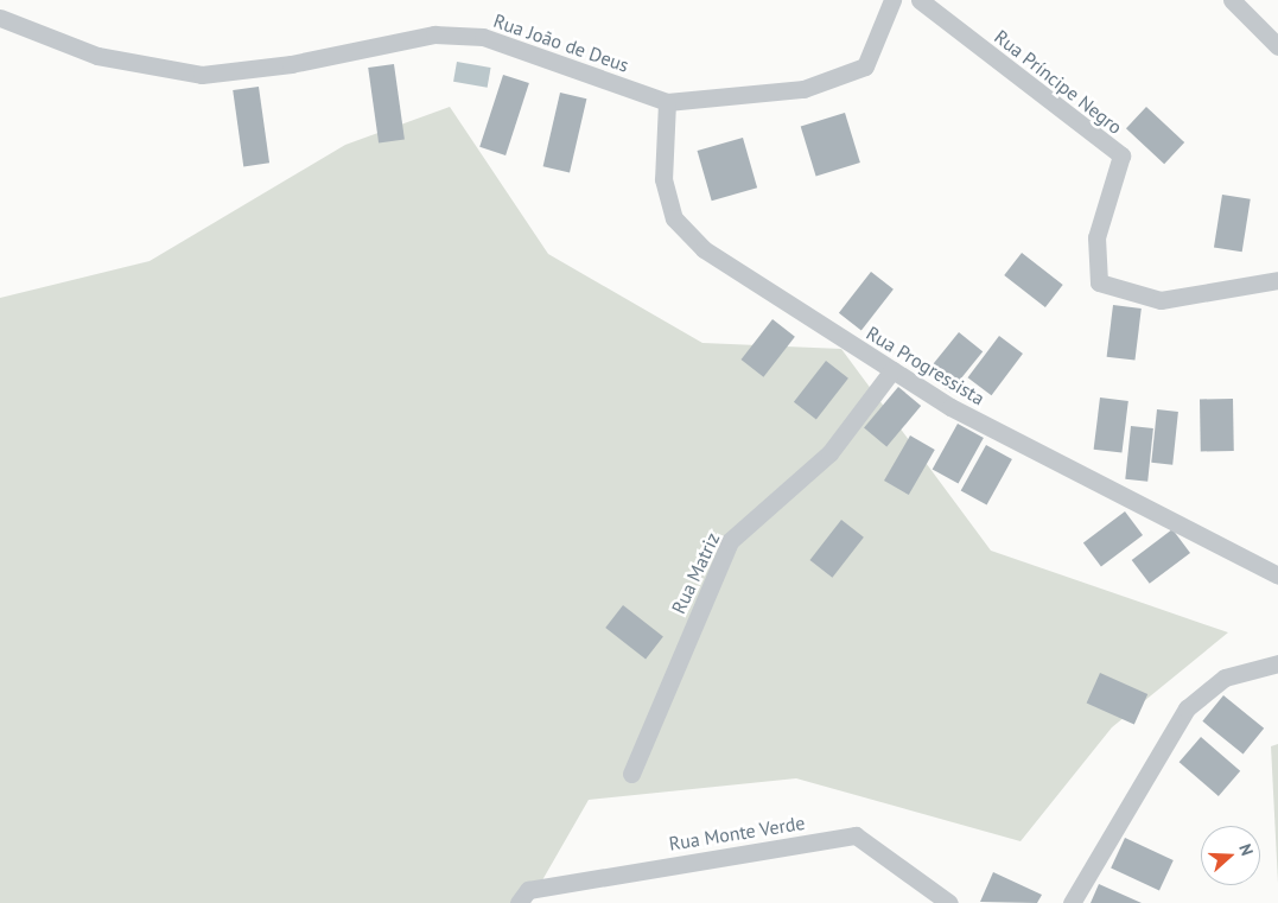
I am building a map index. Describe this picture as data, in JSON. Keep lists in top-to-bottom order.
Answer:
{
  "streets": {
    "street": [
      "Rua João de Deus",
      "Rua Príncipe Negro",
      "Rua Progressista",
      "Rua Matriz",
      "Rua Monte Verde"
    ]
  },
  "crossings": [
    ["Rua João de Deus", "Rua Progressista"],
    ["Rua Progressista", "Rua Matriz"]
  ],
  "north": "right"
}
